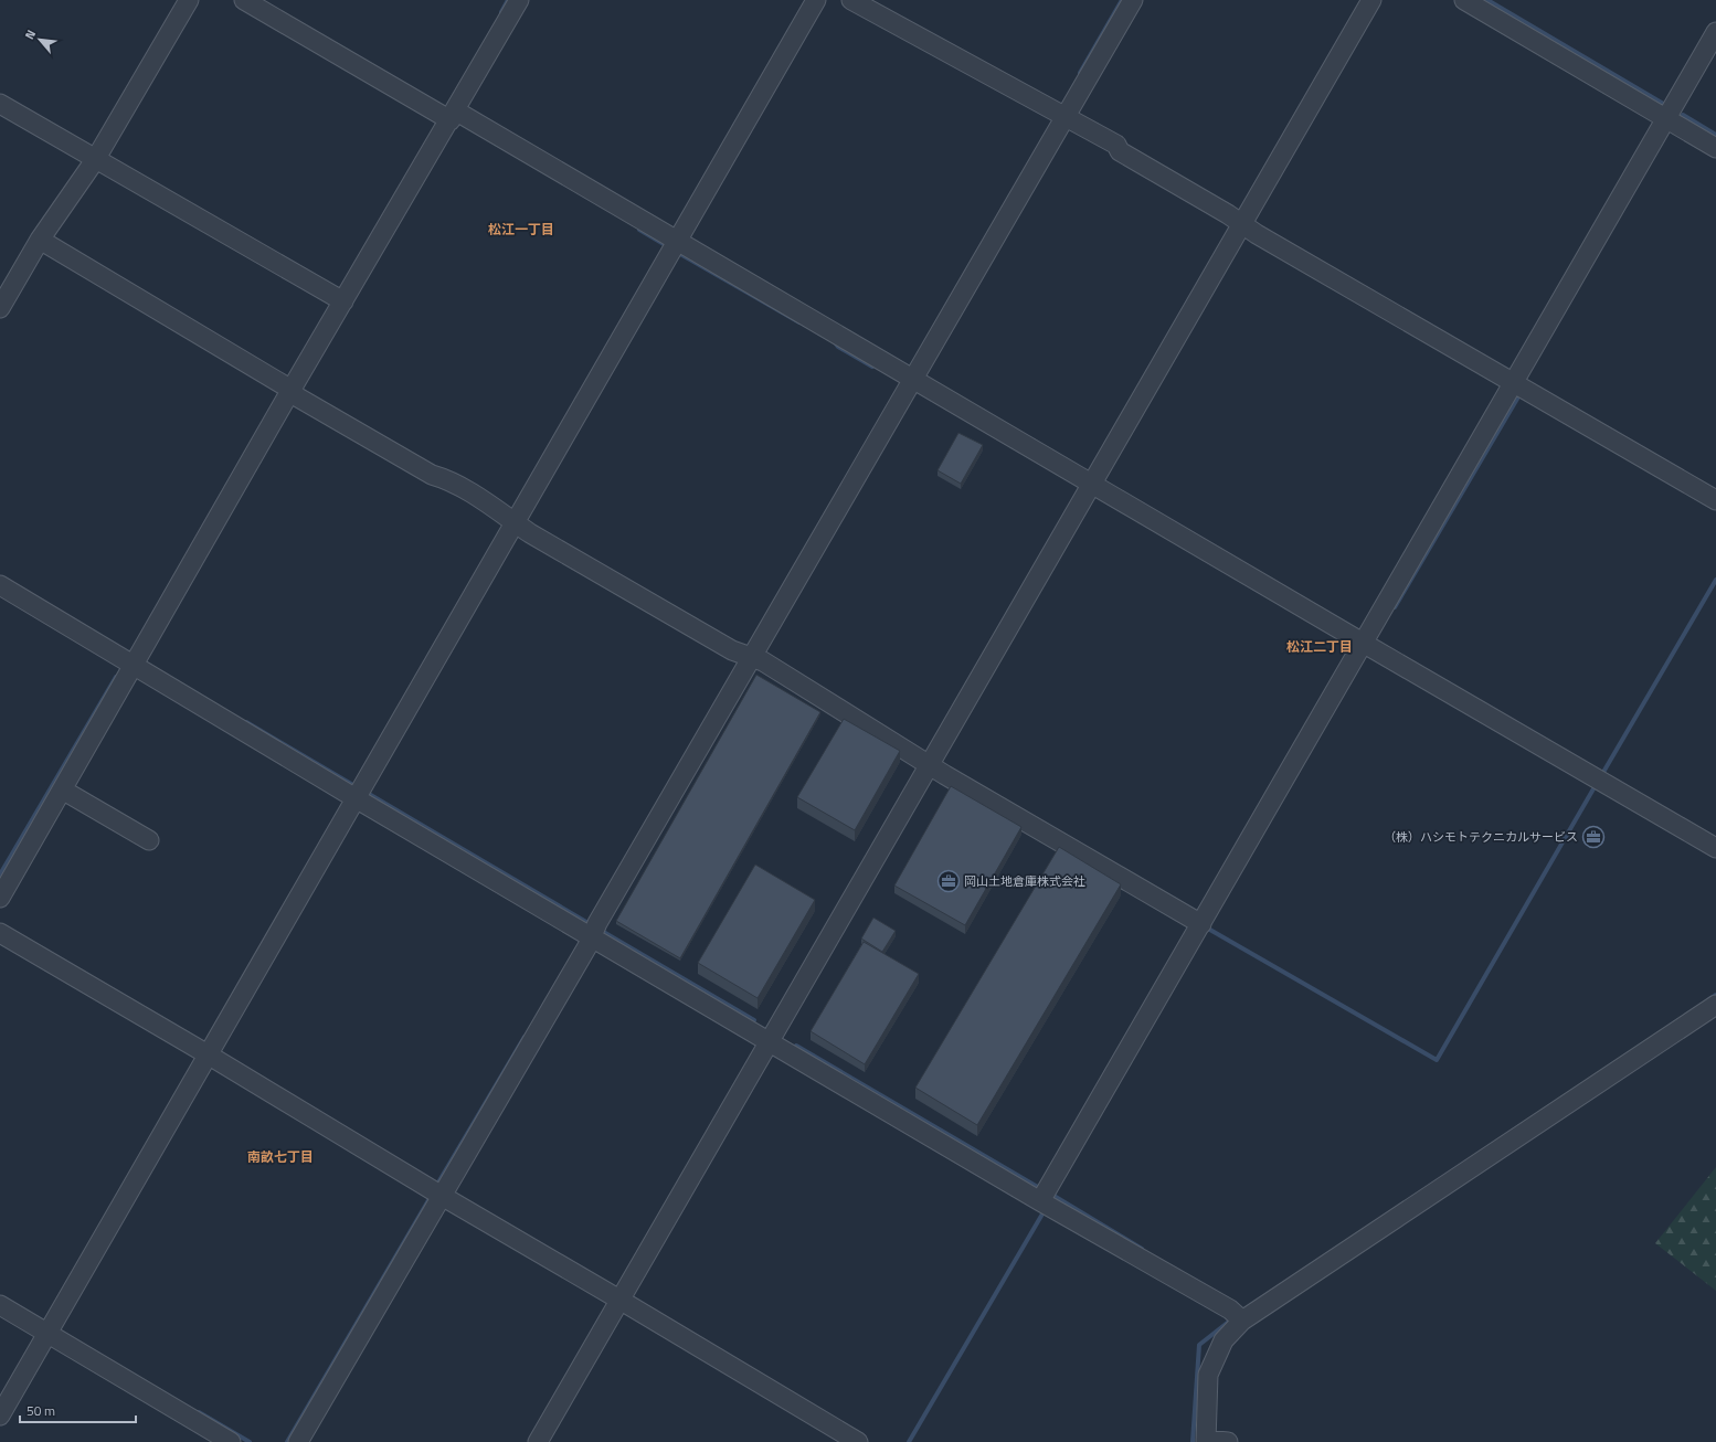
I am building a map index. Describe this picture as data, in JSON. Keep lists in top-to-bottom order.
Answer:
{
  "districts": ["松江一丁目", "松江二丁目", "南畝七丁目"],
  "places": {
    "office": ["（株）ハシモトテクニカルサービス", "岡山土地倉庫株式会社"]
  },
  "scale_bar": "50 m",
  "north": "top left"
}
